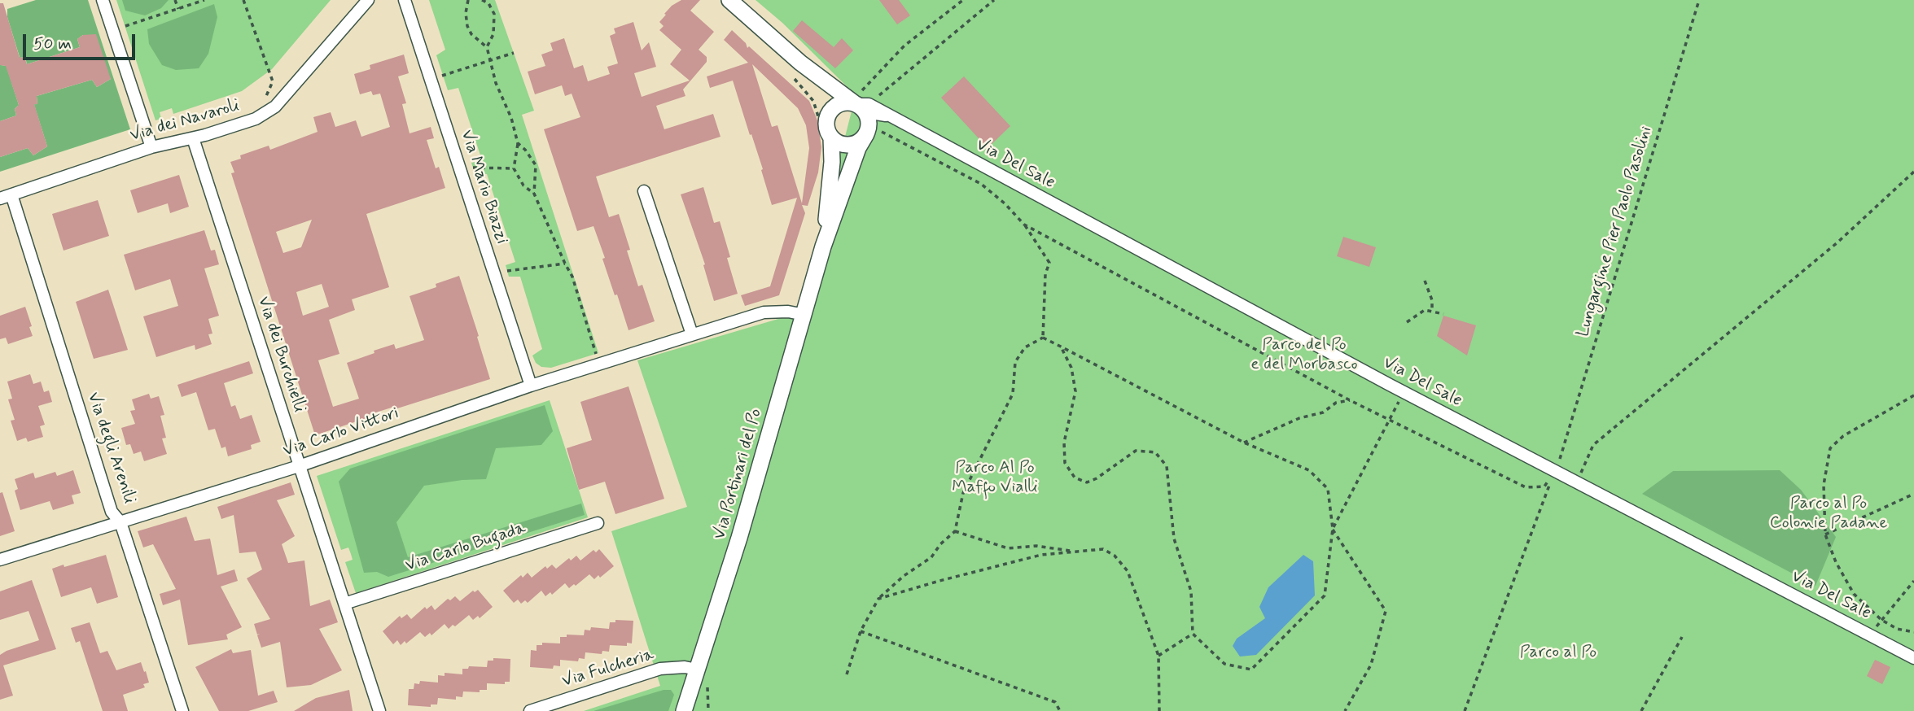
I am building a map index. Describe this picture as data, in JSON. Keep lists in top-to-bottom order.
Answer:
{
  "streets": {
    "street": [
      "Via dei Navaroli",
      "Via Del Sale",
      "Via Mario Biazzi",
      "Via dei Burchielli",
      "Via Carlo Vittori",
      "Via degli Arenili",
      "Via Portinari del Po",
      "Via Carlo Bugada",
      "Via Fulcheria"
    ],
    "path": ["Lungargine Pier Paolo Pasolini"]
  },
  "crossings": [
    ["Via dei Navaroli", "Via dei Burchielli"],
    ["Via dei Navaroli", "Via degli Arenili"],
    ["Via Del Sale", "Lungargine Pier Paolo Pasolini"],
    ["Via Mario Biazzi", "Via Carlo Vittori"],
    ["Via dei Burchielli", "Via Carlo Vittori"],
    ["Via dei Burchielli", "Via Carlo Bugada"],
    ["Via Carlo Vittori", "Via degli Arenili"],
    ["Via Carlo Vittori", "Via Portinari del Po"],
    ["Via Portinari del Po", "Via Fulcheria"]
  ],
  "parks": [
    "Parco del Po e del Morbasco",
    "Parco Al Po Maffo Vialli",
    "Parco al Po Colonie Padane",
    "Parco al Po"
  ],
  "scale_bar": "50 m"
}
